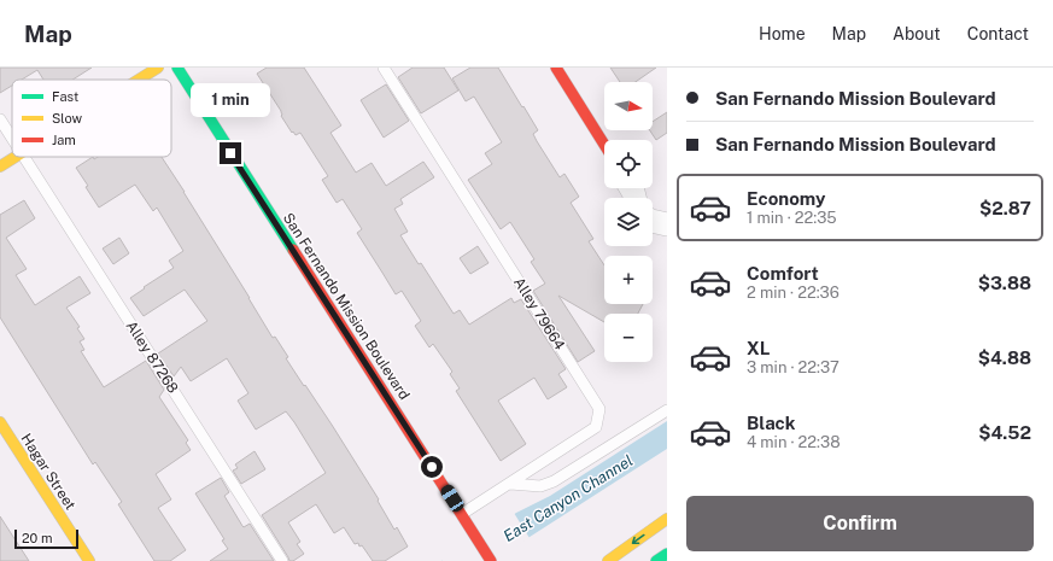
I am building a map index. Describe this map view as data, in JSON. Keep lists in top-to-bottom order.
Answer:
{
  "streets": {
    "main road": ["San Fernando Mission Boulevard", "Hagar Street"],
    "lane": ["Alley 79664", "Alley 87268"]
  },
  "crossings": [
    ["San Fernando Mission Boulevard", "Alley 79664"]
  ],
  "water": ["East Canyon Channel"],
  "legend": ["Fast", "Slow", "Jam"],
  "scale_bar": "20 m",
  "north": "right",
  "page": {
    "header": "Map",
    "nav": [
      "Home",
      "Map",
      "About",
      "Contact"
    ],
    "banner": ["San Fernando Mission Boulevard", "San Fernando Mission Boulevard"],
    "map_buttons": ["+", "−"],
    "bubble": "1 min",
    "list": [
      {
        "name": "Economy",
        "note": "1 min · 22:35",
        "value": "$2.87"
      },
      {
        "name": "Comfort",
        "note": "2 min · 22:36",
        "value": "$3.88"
      },
      {
        "name": "XL",
        "note": "3 min · 22:37",
        "value": "$4.88"
      },
      {
        "name": "Black",
        "note": "4 min · 22:38",
        "value": "$4.52"
      }
    ],
    "buttons": "Confirm",
    "scale": "20 m"
  }
}
